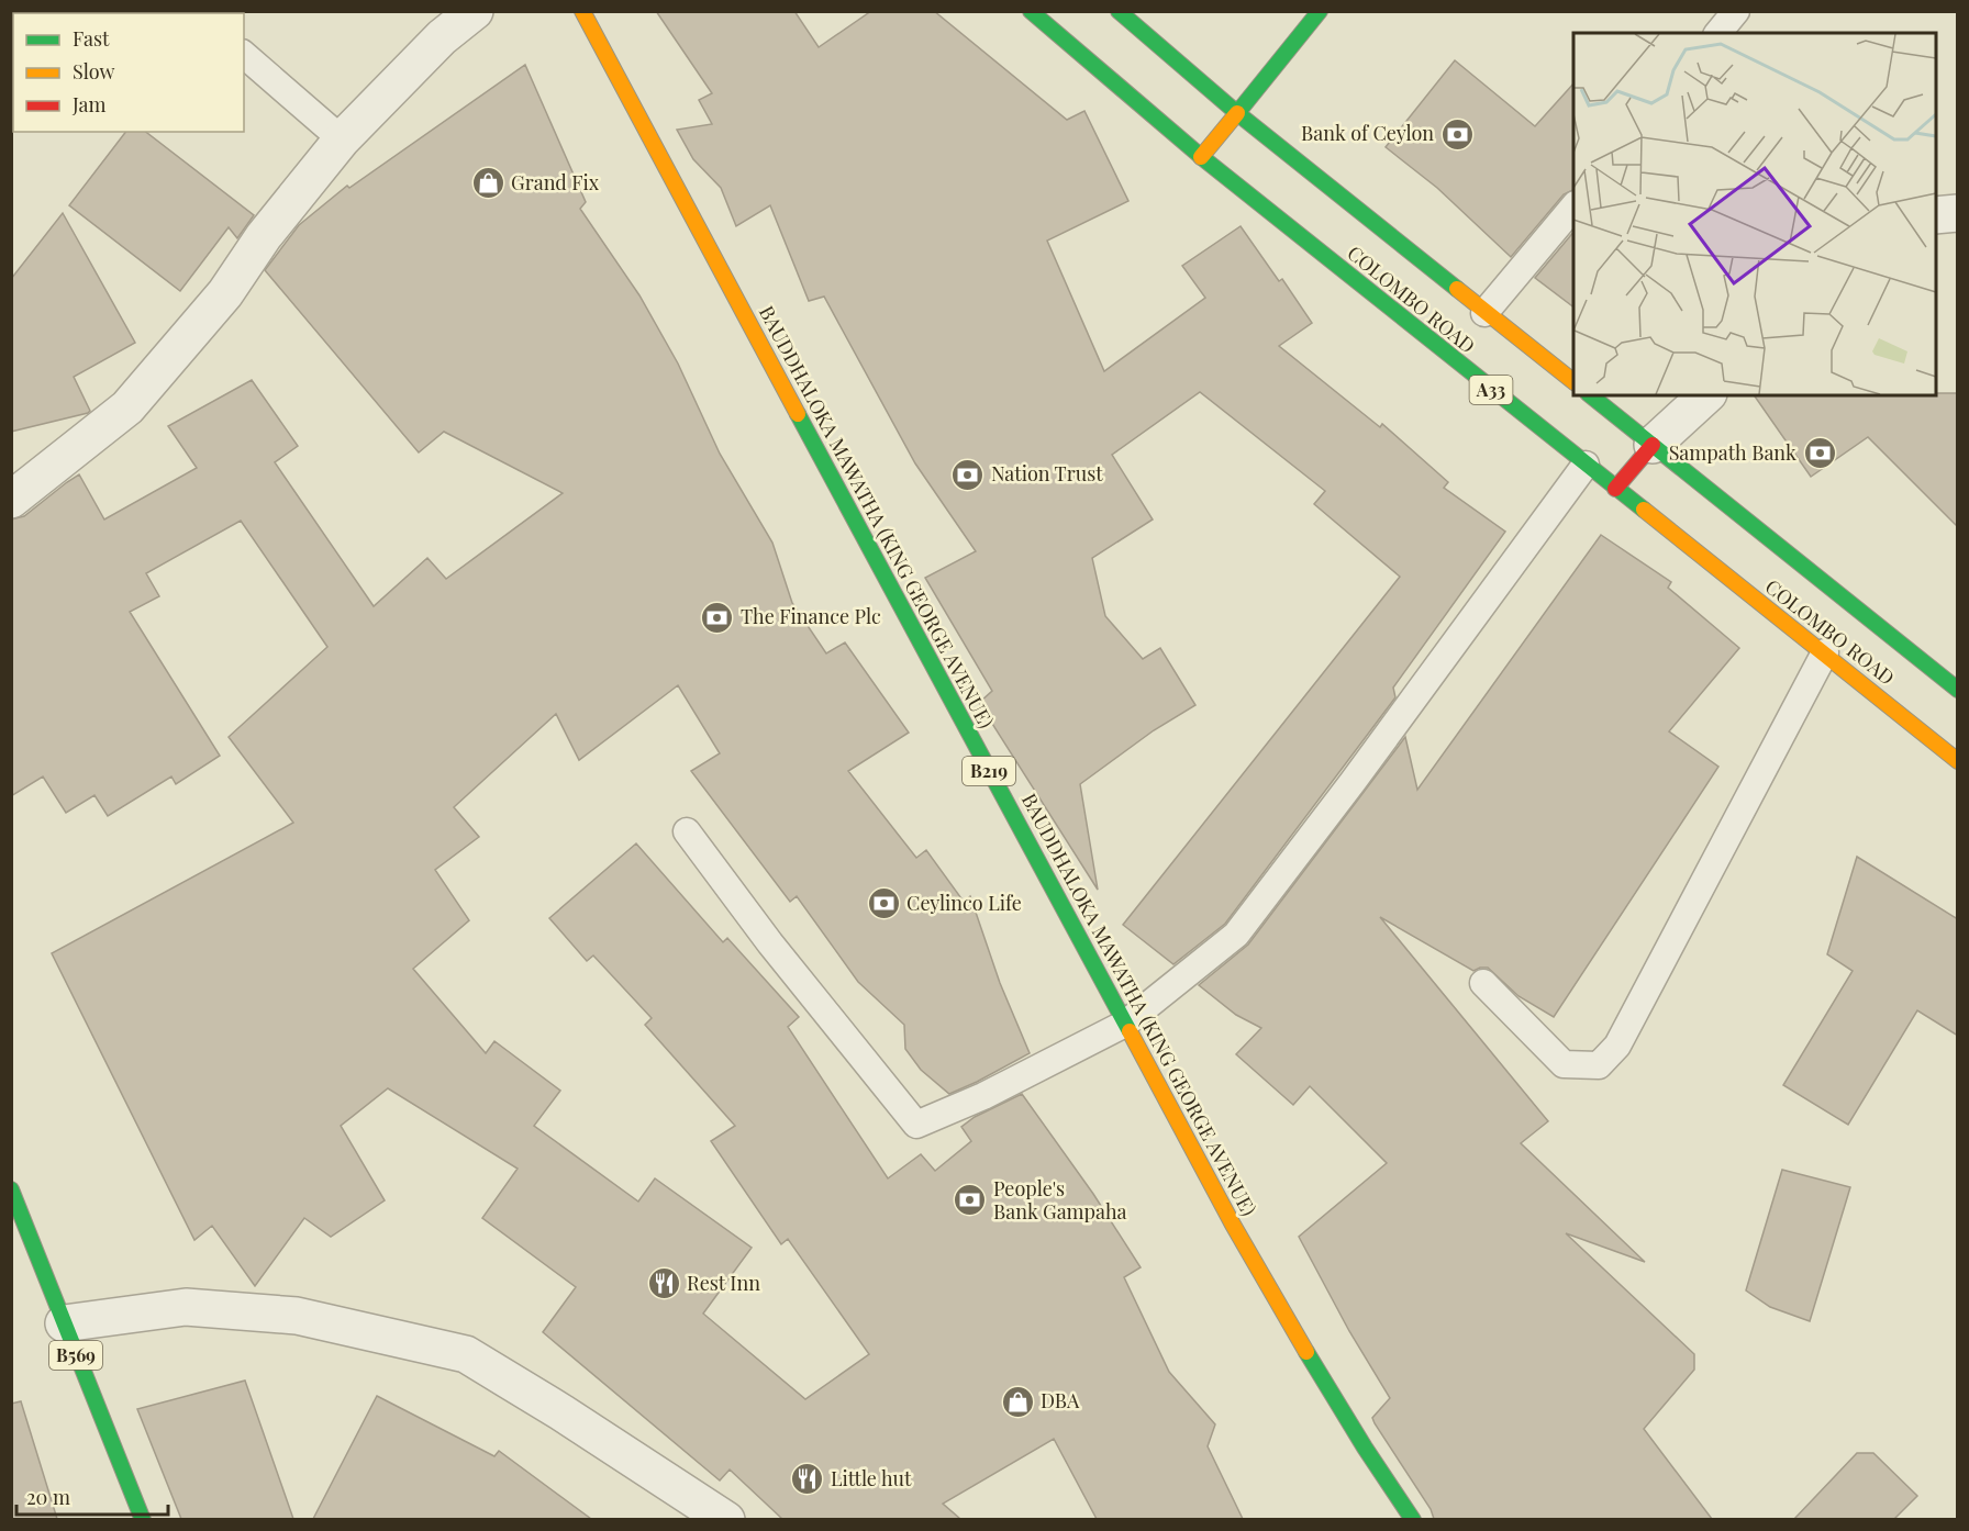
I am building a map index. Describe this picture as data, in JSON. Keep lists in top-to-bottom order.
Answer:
{
  "streets": {
    "main road": [
      "COLOMBO ROAD",
      "A33",
      "BAUDDHALOKA MAWATHA (KING GEORGE AVENUE)",
      "B219",
      "B569"
    ]
  },
  "places": {
    "bank": [
      "Bank of Ceylon",
      "Sampath Bank",
      "Nation Trust",
      "The Finance Plc",
      "Ceylinco Life",
      "People's Bank Gampaha"
    ],
    "shop": ["Grand Fix", "DBA"],
    "restaurant": ["Rest Inn", "Little hut"]
  },
  "legend": ["Fast", "Slow", "Jam"],
  "scale_bar": "20 m"
}
